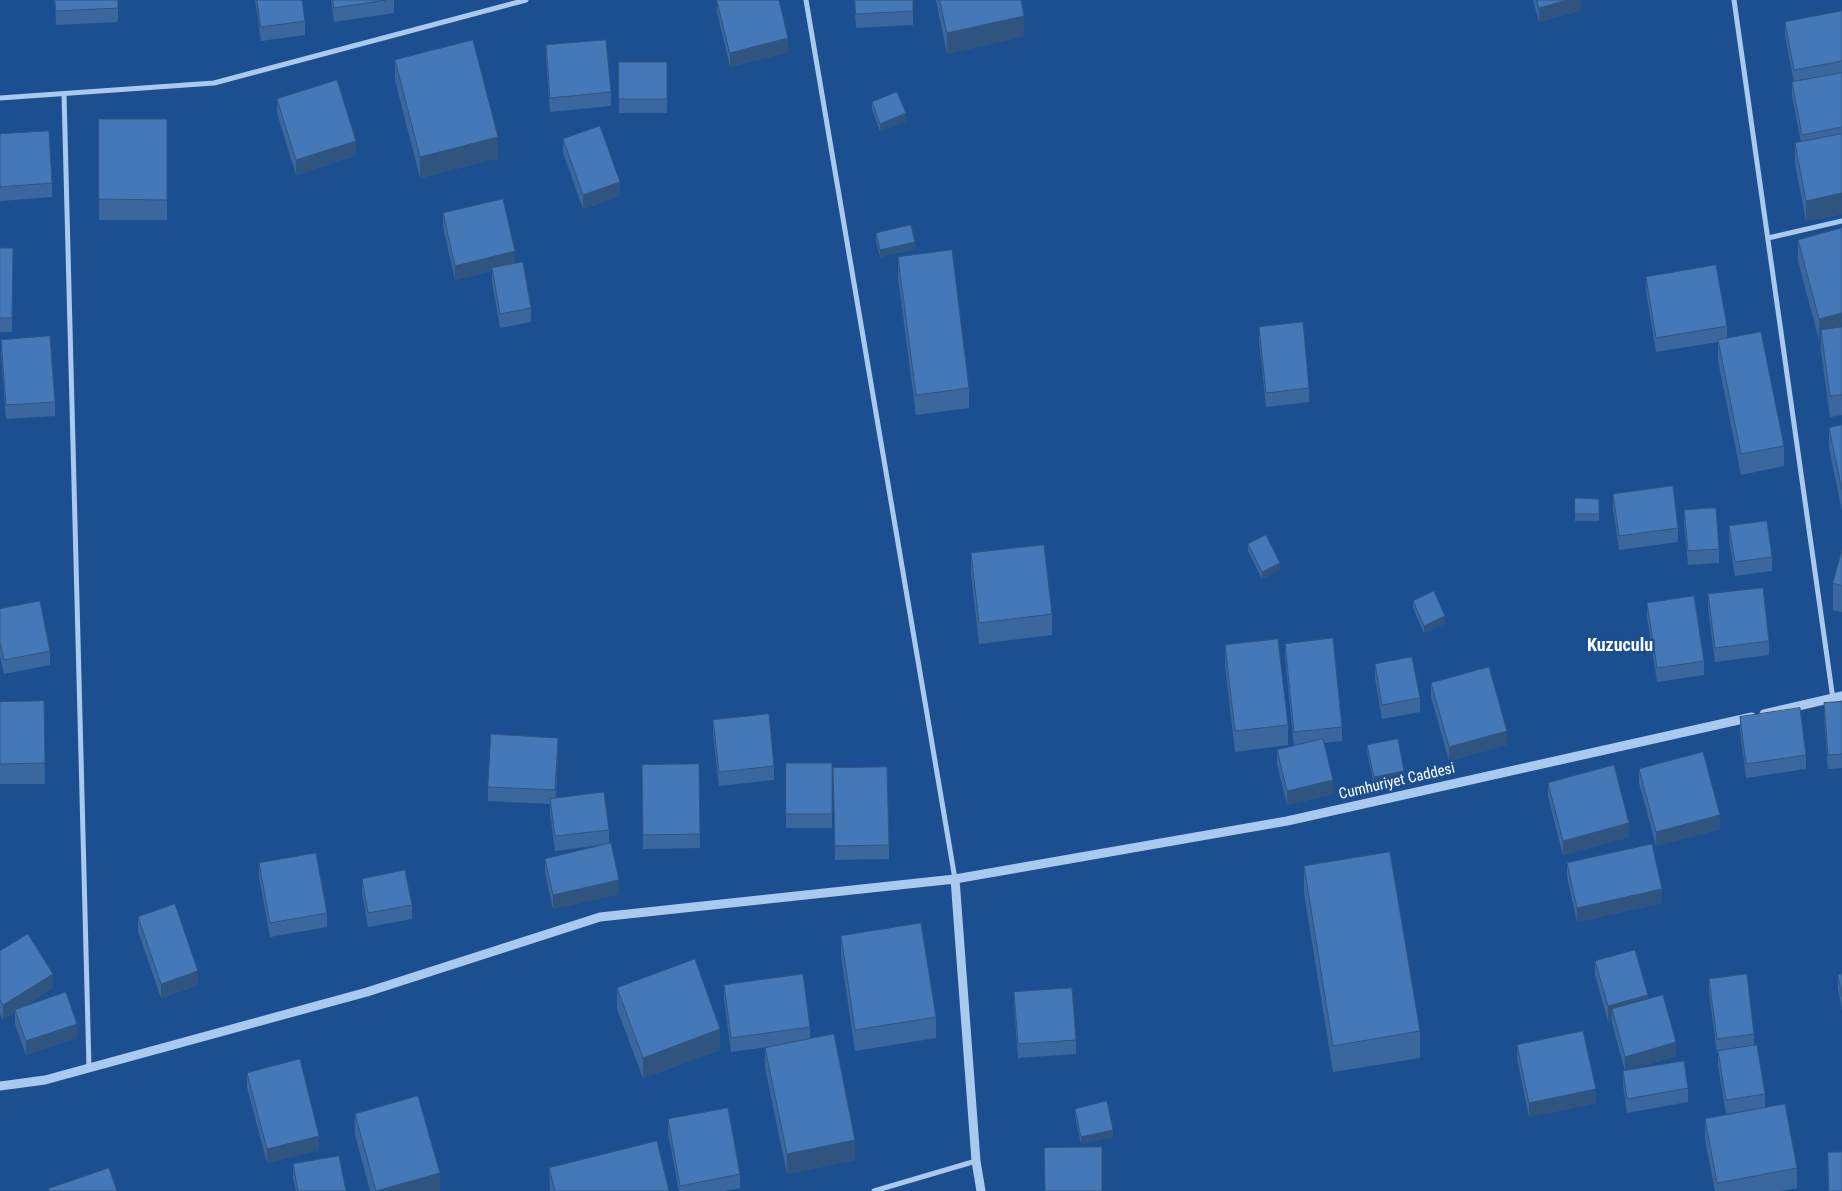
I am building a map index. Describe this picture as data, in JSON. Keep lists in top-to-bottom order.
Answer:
{
  "streets": {
    "street": ["Cumhuriyet Caddesi"]
  },
  "districts": ["Kuzuculu"]
}
